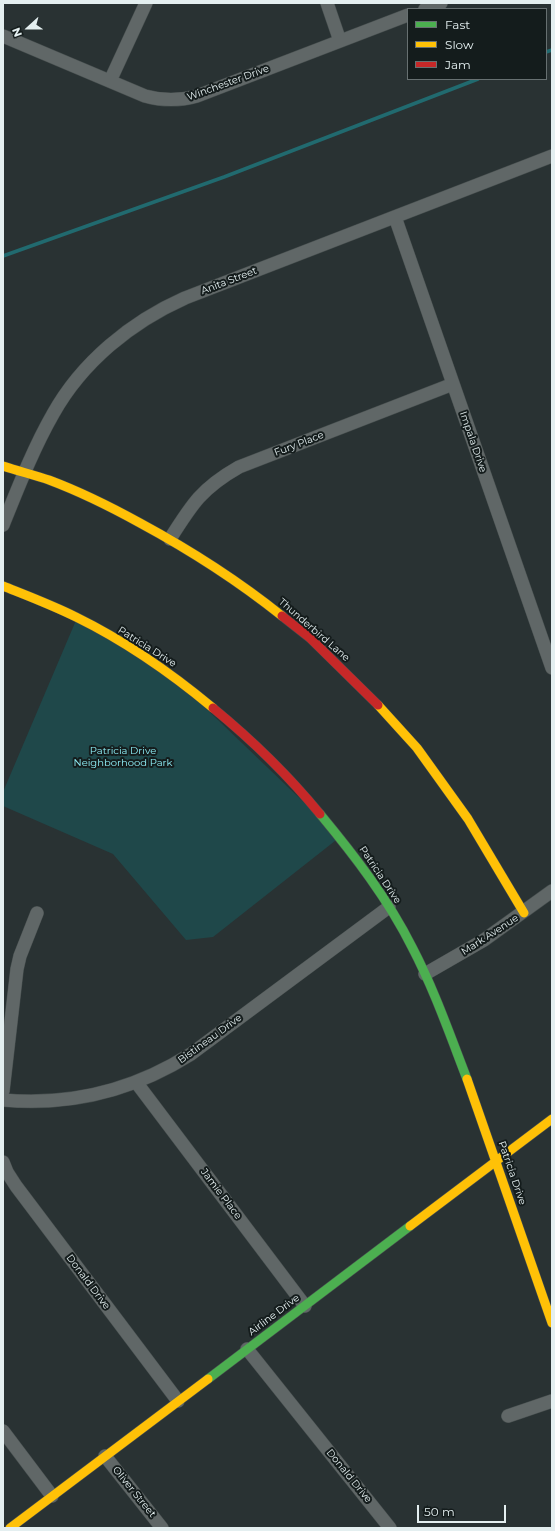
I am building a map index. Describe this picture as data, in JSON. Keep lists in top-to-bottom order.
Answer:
{
  "streets": {
    "street": [
      "Winchester Drive",
      "Anita Street",
      "Impala Drive",
      "Fury Place",
      "Thunderbird Lane",
      "Patricia Drive",
      "Mark Avenue",
      "Bistineau Drive",
      "Jamie Place",
      "Donald Drive",
      "Airline Drive",
      "Oliver Street"
    ]
  },
  "crossings": [
    ["Anita Street", "Impala Drive"],
    ["Anita Street", "Thunderbird Lane"],
    ["Impala Drive", "Fury Place"],
    ["Fury Place", "Thunderbird Lane"],
    ["Thunderbird Lane", "Mark Avenue"],
    ["Patricia Drive", "Mark Avenue"],
    ["Patricia Drive", "Bistineau Drive"],
    ["Patricia Drive", "Airline Drive"],
    ["Bistineau Drive", "Jamie Place"],
    ["Jamie Place", "Airline Drive"],
    ["Donald Drive", "Airline Drive"],
    ["Airline Drive", "Oliver Street"]
  ],
  "parks": ["Patricia Drive Neighborhood Park"],
  "legend": ["Fast", "Slow", "Jam"],
  "scale_bar": "50 m",
  "north": "left"
}
